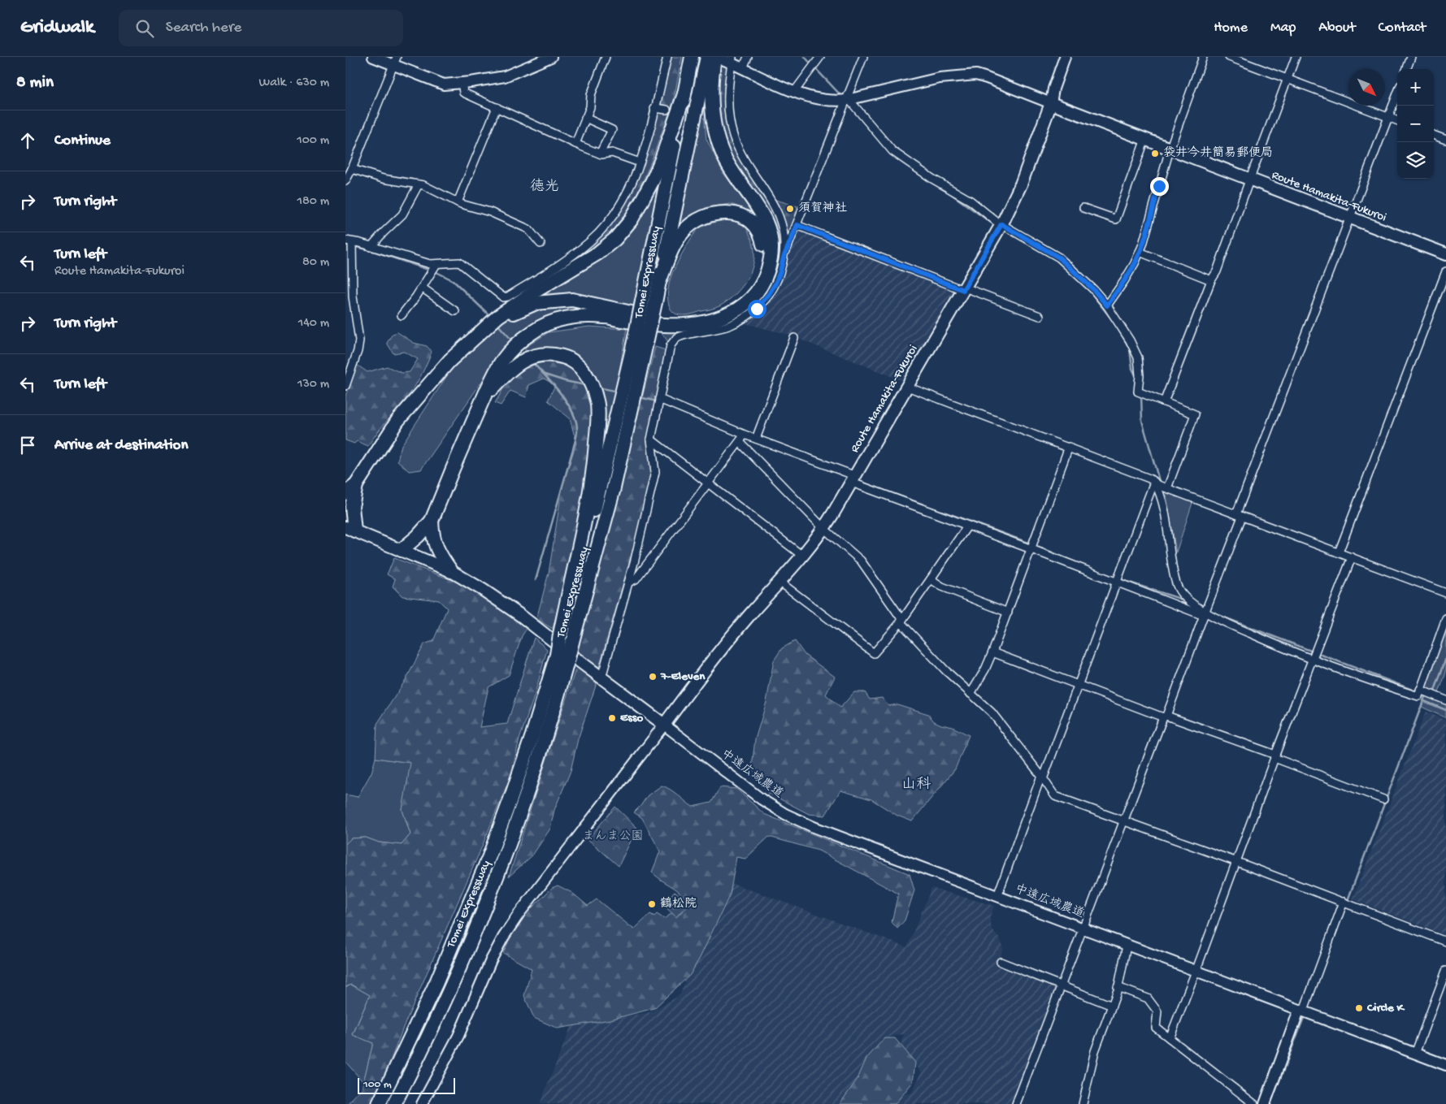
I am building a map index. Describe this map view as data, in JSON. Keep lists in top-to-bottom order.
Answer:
{
  "streets": {
    "highway": ["Tomei Expressway"],
    "main road": ["Route Hamakita-Fukuroi"],
    "street": ["中遠広域農道"]
  },
  "crossings": [
    ["Route Hamakita-Fukuroi", "中遠広域農道"]
  ],
  "districts": ["徳光", "山科"],
  "parks": ["まんま公園"],
  "places": [
    "袋井今井簡易郵便局",
    "須賀神社",
    "7-Eleven",
    "Esso",
    "鶴松院",
    "Circle K"
  ],
  "scale_bar": "100 m",
  "north": "bottom right",
  "page": {
    "header": "Gridwalk",
    "search": "Search here",
    "nav": [
      "Home",
      "Map",
      "About",
      "Contact"
    ],
    "heading": ["8 min", "Walk · 630 m"],
    "map_buttons": ["+", "−"],
    "list": [
      ["Continue", "100 m"],
      ["Turn right", "180 m"],
      ["Turn left", "Route Hamakita-Fukuroi", "80 m"],
      ["Turn right", "140 m"],
      ["Turn left", "130 m"],
      "Arrive at destination"
    ],
    "scale": "100 m"
  }
}
